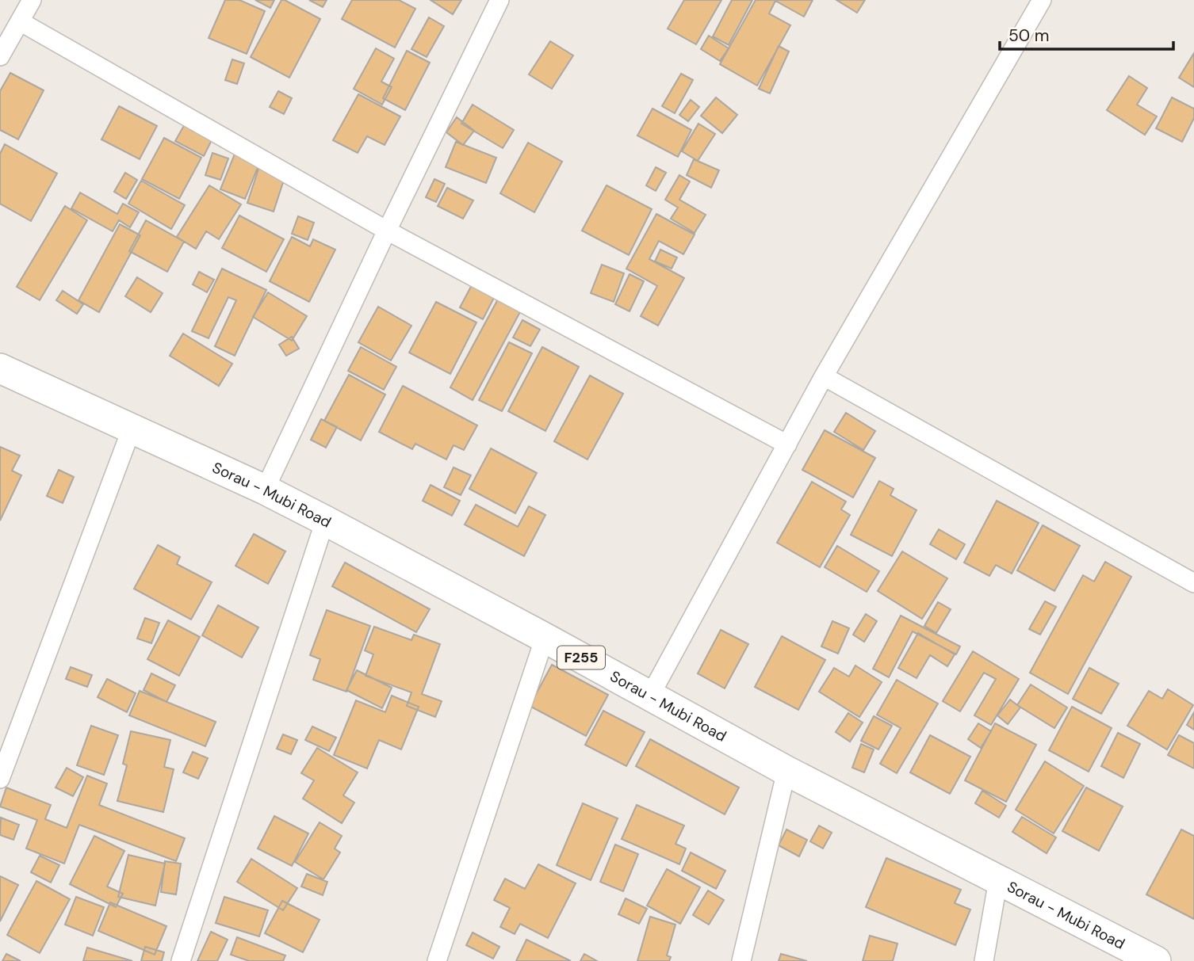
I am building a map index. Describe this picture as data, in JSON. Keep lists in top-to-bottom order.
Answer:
{
  "streets": {
    "main road": ["Sorau - Mubi Road", "F255"]
  },
  "scale_bar": "50 m"
}
